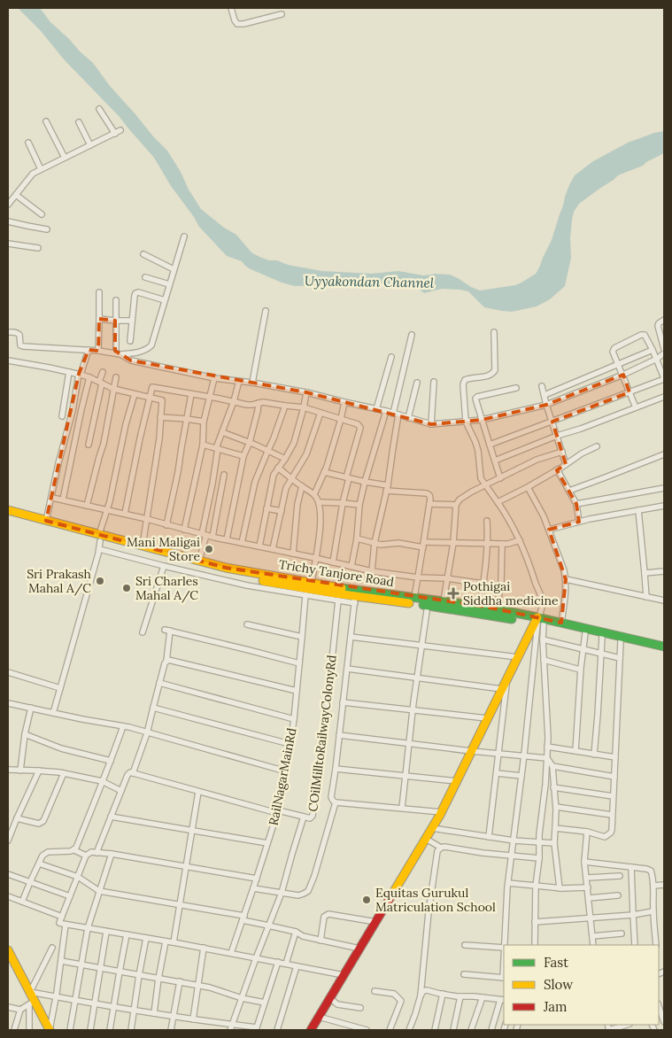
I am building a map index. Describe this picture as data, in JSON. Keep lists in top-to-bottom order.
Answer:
{
  "streets": {
    "main road": ["Trichy Tanjore Road"],
    "street": ["COilMilltoRailwayColonyRd", "RailNagarMainRd"]
  },
  "water": ["Uyyakondan Channel"],
  "places": {
    "other": [
      "Mani Maligai Store",
      "Sri Prakash Mahal A/C",
      "Sri Charles Mahal A/C",
      "Equitas Gurukul Matriculation School"
    ],
    "health": ["Pothigai Siddha medicine"]
  },
  "legend": ["Fast", "Slow", "Jam"]
}
